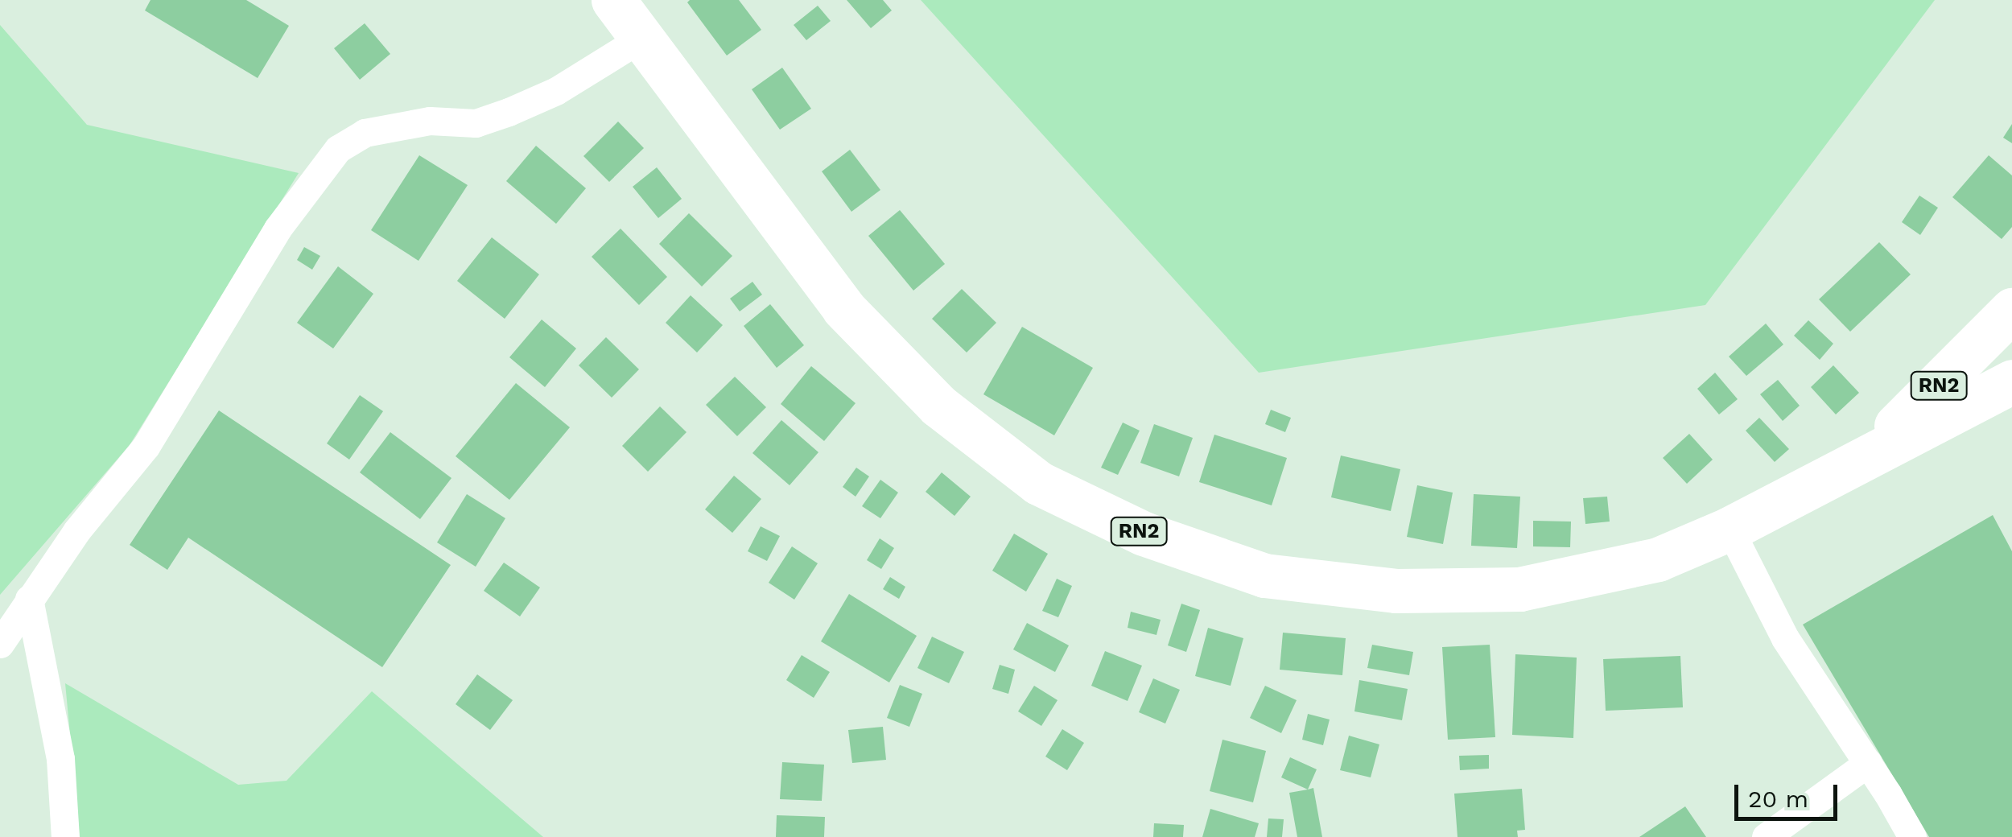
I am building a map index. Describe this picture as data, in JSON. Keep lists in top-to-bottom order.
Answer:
{
  "streets": {
    "highway": ["RN2"]
  },
  "scale_bar": "20 m"
}
